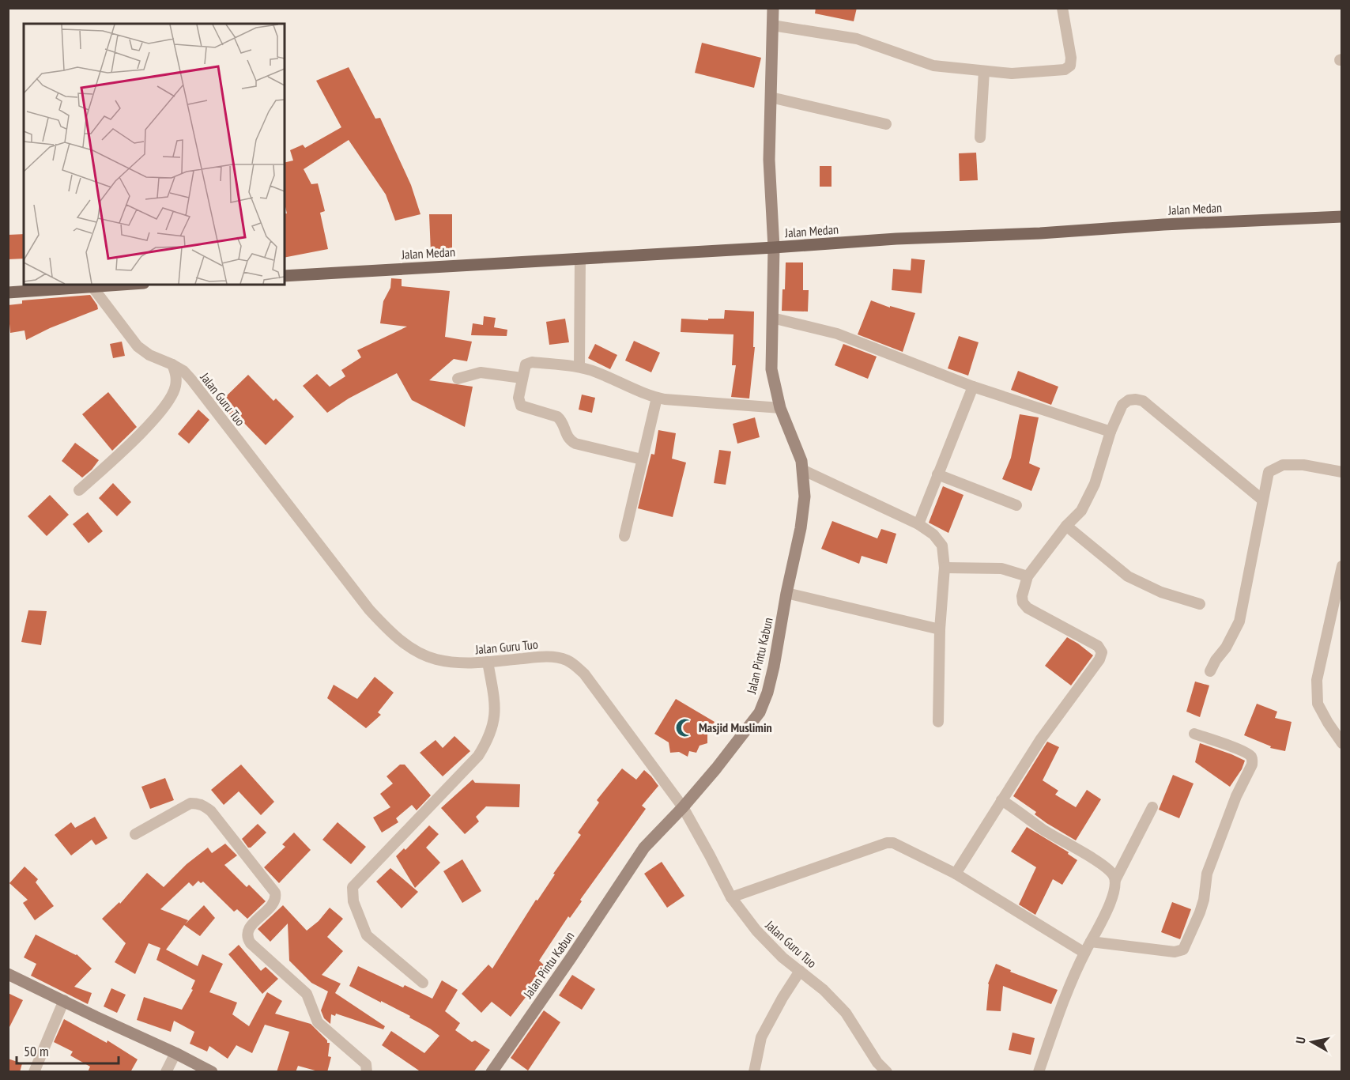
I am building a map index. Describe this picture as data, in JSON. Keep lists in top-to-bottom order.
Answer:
{
  "streets": {
    "main road": ["Jalan Medan"],
    "street": ["Jalan Guru Tuo", "Jalan Pintu Kabun"]
  },
  "crossings": [
    ["Jalan Medan", "Jalan Pintu Kabun"],
    ["Jalan Guru Tuo", "Jalan Pintu Kabun"]
  ],
  "places": {
    "mosque": ["Masjid Muslimin"]
  },
  "scale_bar": "50 m",
  "north": "left"
}
